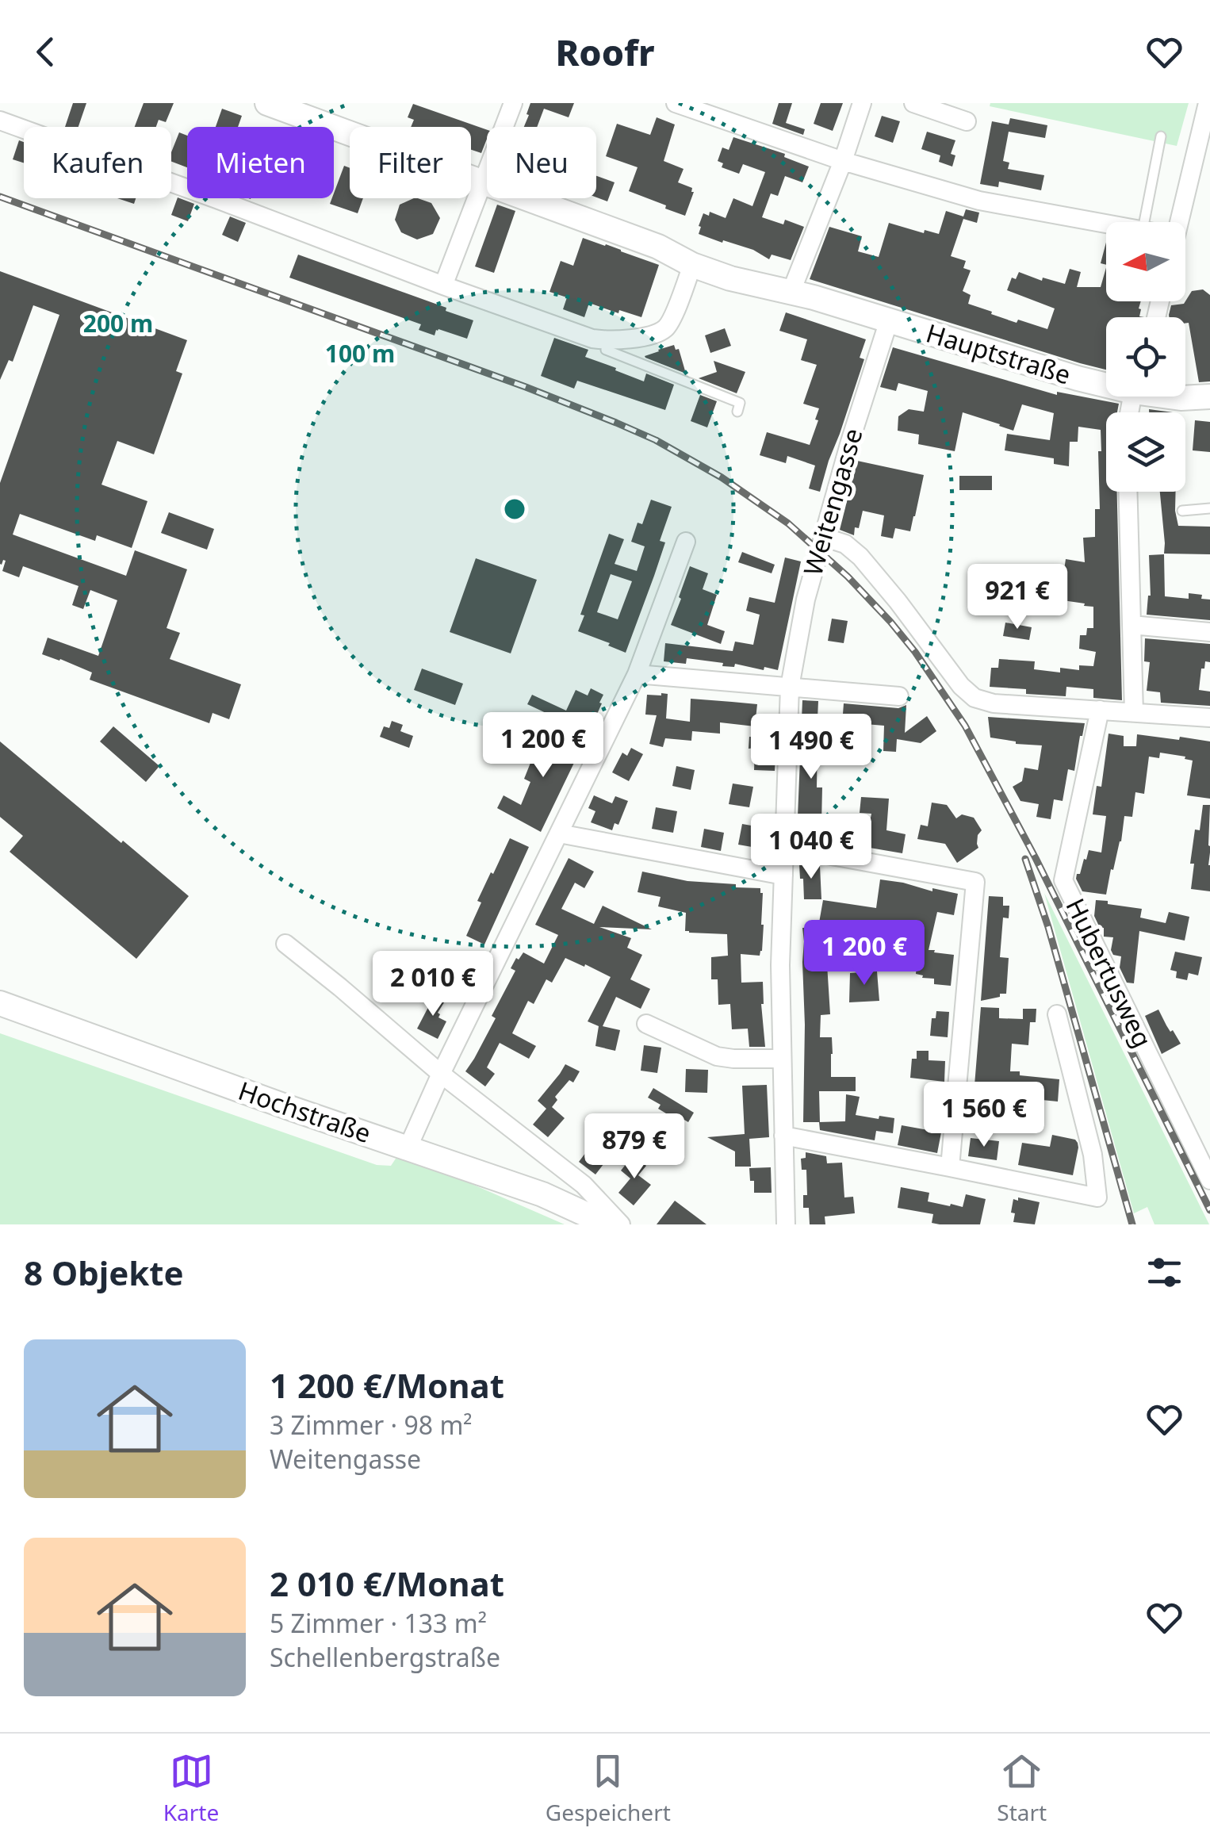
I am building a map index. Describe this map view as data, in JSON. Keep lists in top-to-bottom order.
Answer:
{
  "streets": {
    "main road": ["Hauptstraße", "Hochstraße"],
    "street": ["Weitengasse", "Hubertusweg"]
  },
  "crossings": [
    ["Hauptstraße", "Weitengasse"]
  ],
  "north": "left",
  "page": {
    "header": "Roofr",
    "chip": [
      "Kaufen",
      "Mieten",
      "Filter",
      "Neu"
    ],
    "price": [
      "921 €",
      "1 200 €",
      "1 490 €",
      "1 040 €",
      "1 200 €",
      "2 010 €",
      "1 560 €",
      "879 €"
    ],
    "heading": "8 Objekte",
    "list": [
      {
        "name": "1 200 €/Monat",
        "note": "3 Zimmer · 98 m² · Weitengasse"
      },
      {
        "name": "2 010 €/Monat",
        "note": "5 Zimmer · 133 m² · Schellenbergstraße"
      }
    ],
    "tabs": ["Karte", "Gespeichert", "Start"]
  },
  "rings": ["200 m", "100 m"]
}
